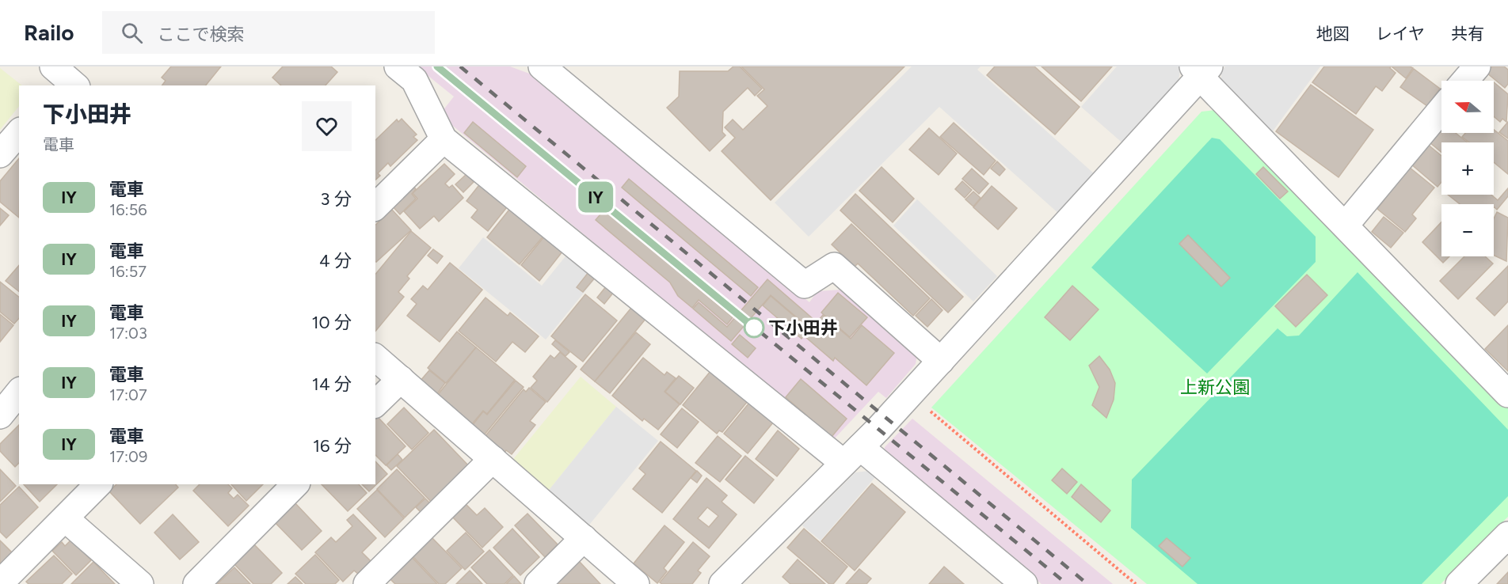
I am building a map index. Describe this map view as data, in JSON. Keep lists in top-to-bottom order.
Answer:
{
  "parks": ["上新公園"],
  "places": ["下小田井"],
  "north": "left",
  "page": {
    "header": "Railo",
    "search": "ここで検索",
    "nav": ["地図", "レイヤ", "共有"],
    "on_map": "IY",
    "map_buttons": ["+", "−"],
    "heading": ["下小田井", "電車"],
    "list": [
      {
        "mark": "IY",
        "name": "電車",
        "note": "16:56",
        "value": "3 分"
      },
      {
        "mark": "IY",
        "name": "電車",
        "note": "16:57",
        "value": "4 分"
      },
      {
        "mark": "IY",
        "name": "電車",
        "note": "17:03",
        "value": "10 分"
      },
      {
        "mark": "IY",
        "name": "電車",
        "note": "17:07",
        "value": "14 分"
      },
      {
        "mark": "IY",
        "name": "電車",
        "note": "17:09",
        "value": "16 分"
      }
    ]
  }
}
